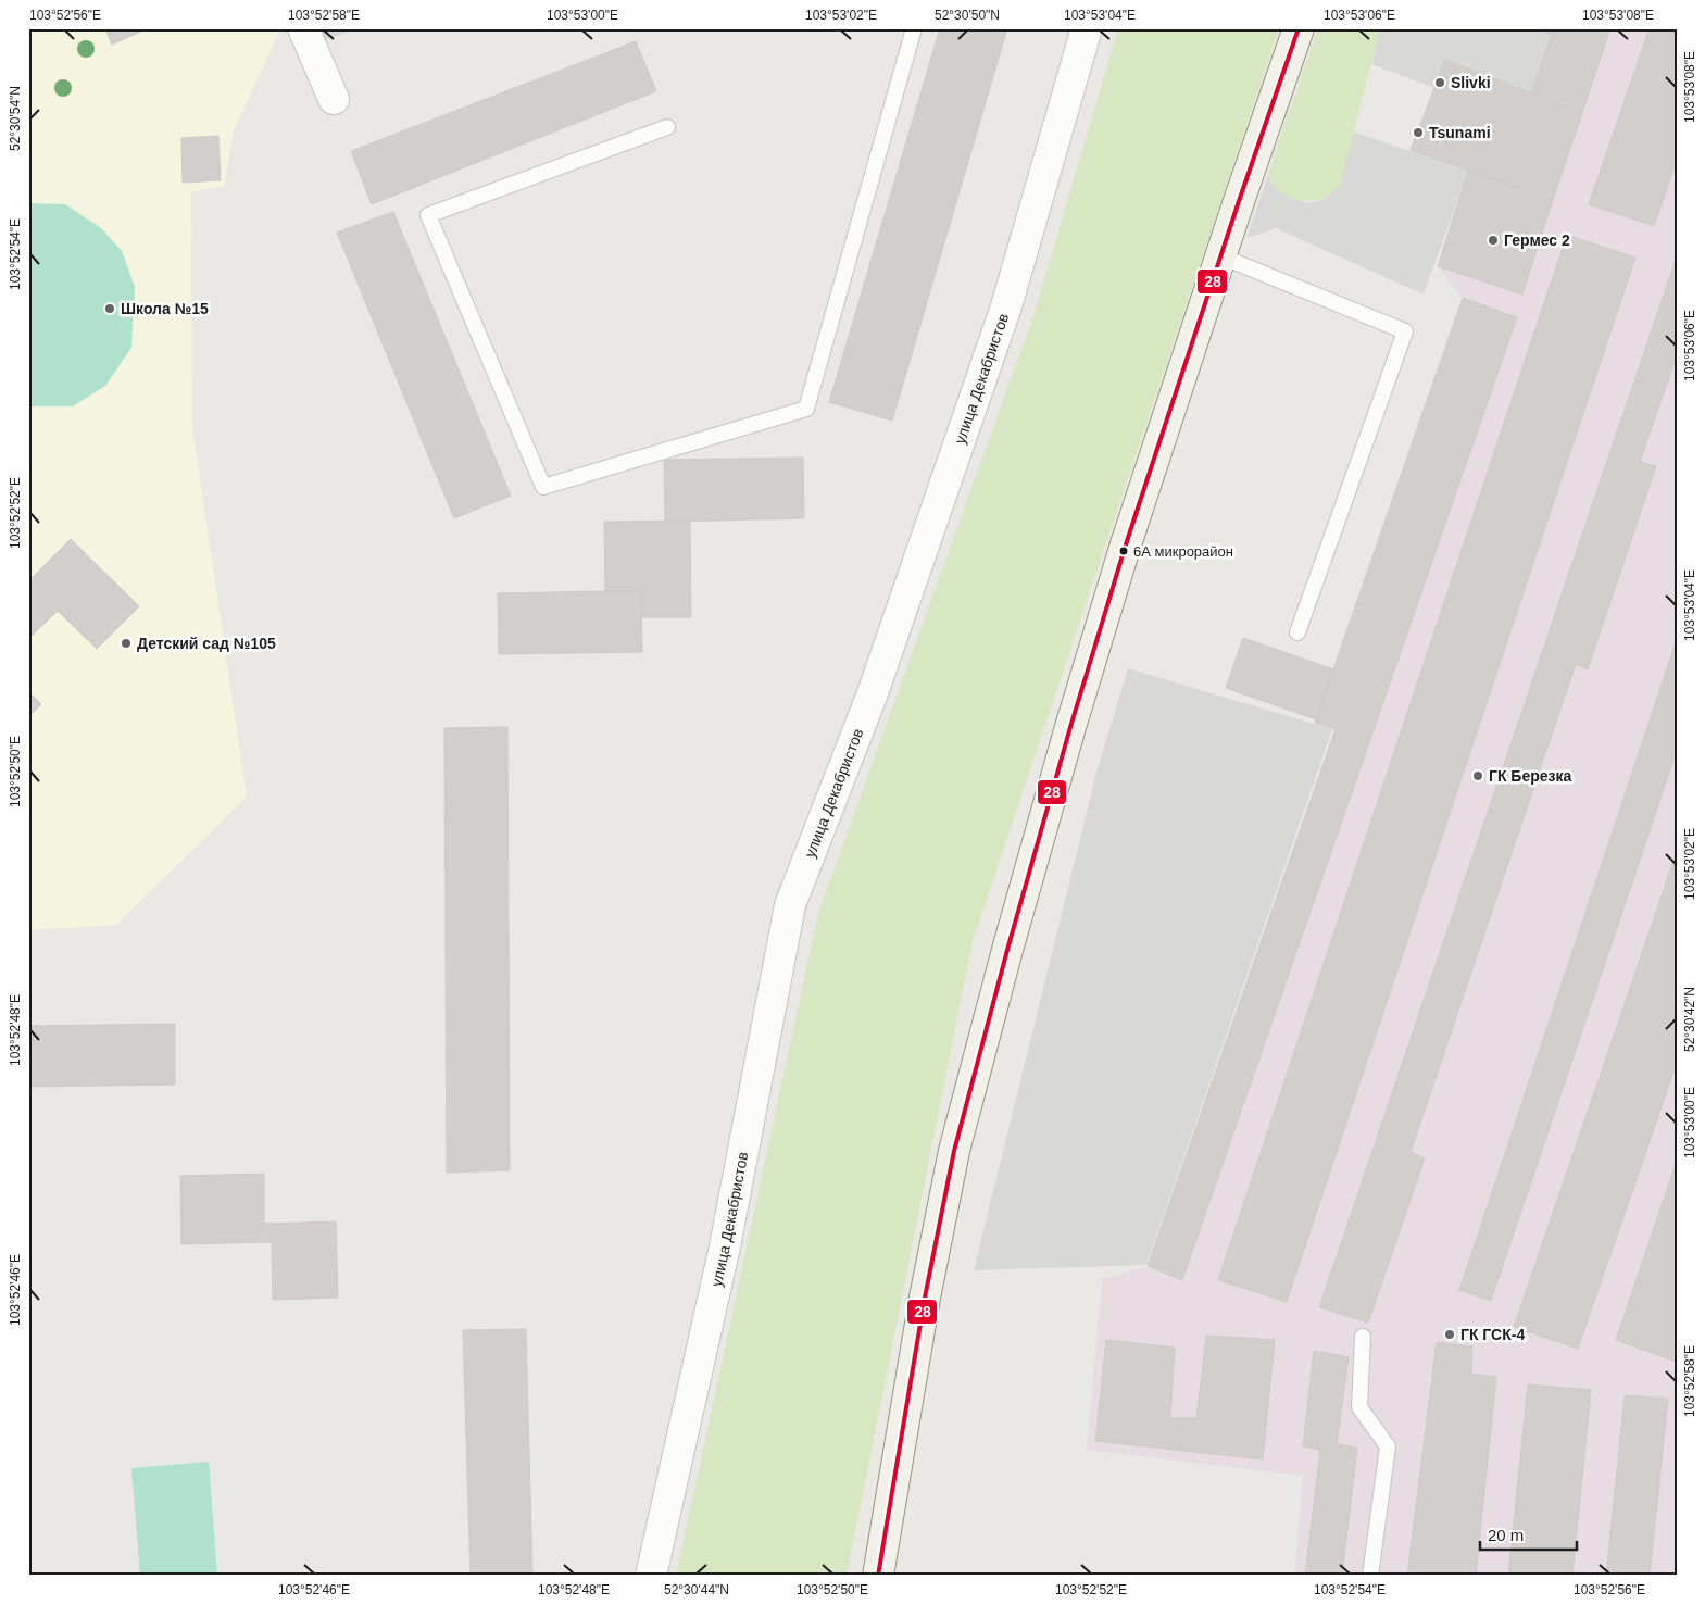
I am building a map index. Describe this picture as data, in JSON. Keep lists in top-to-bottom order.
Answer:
{
  "streets": {
    "street": ["улица Декабристов"]
  },
  "places": [
    "Slivki",
    "Tsunami",
    "Гермес 2",
    "Школа №15",
    "6А микрорайон",
    "Детский сад №105",
    "ГК Березка",
    "ГК ГСК-4"
  ],
  "lines": ["transit line 28"],
  "scale_bar": "20 m",
  "coordinates": [
    "103°52'56\"E",
    "103°52'58\"E",
    "103°53'00\"E",
    "103°53'02\"E",
    "52°30'50\"N",
    "103°53'04\"E",
    "103°53'06\"E",
    "103°53'08\"E",
    "52°30'54\"N",
    "103°52'54\"E",
    "103°52'52\"E",
    "103°52'50\"E",
    "52°30'42\"N",
    "103°52'48\"E",
    "103°52'46\"E",
    "52°30'44\"N"
  ]
}
